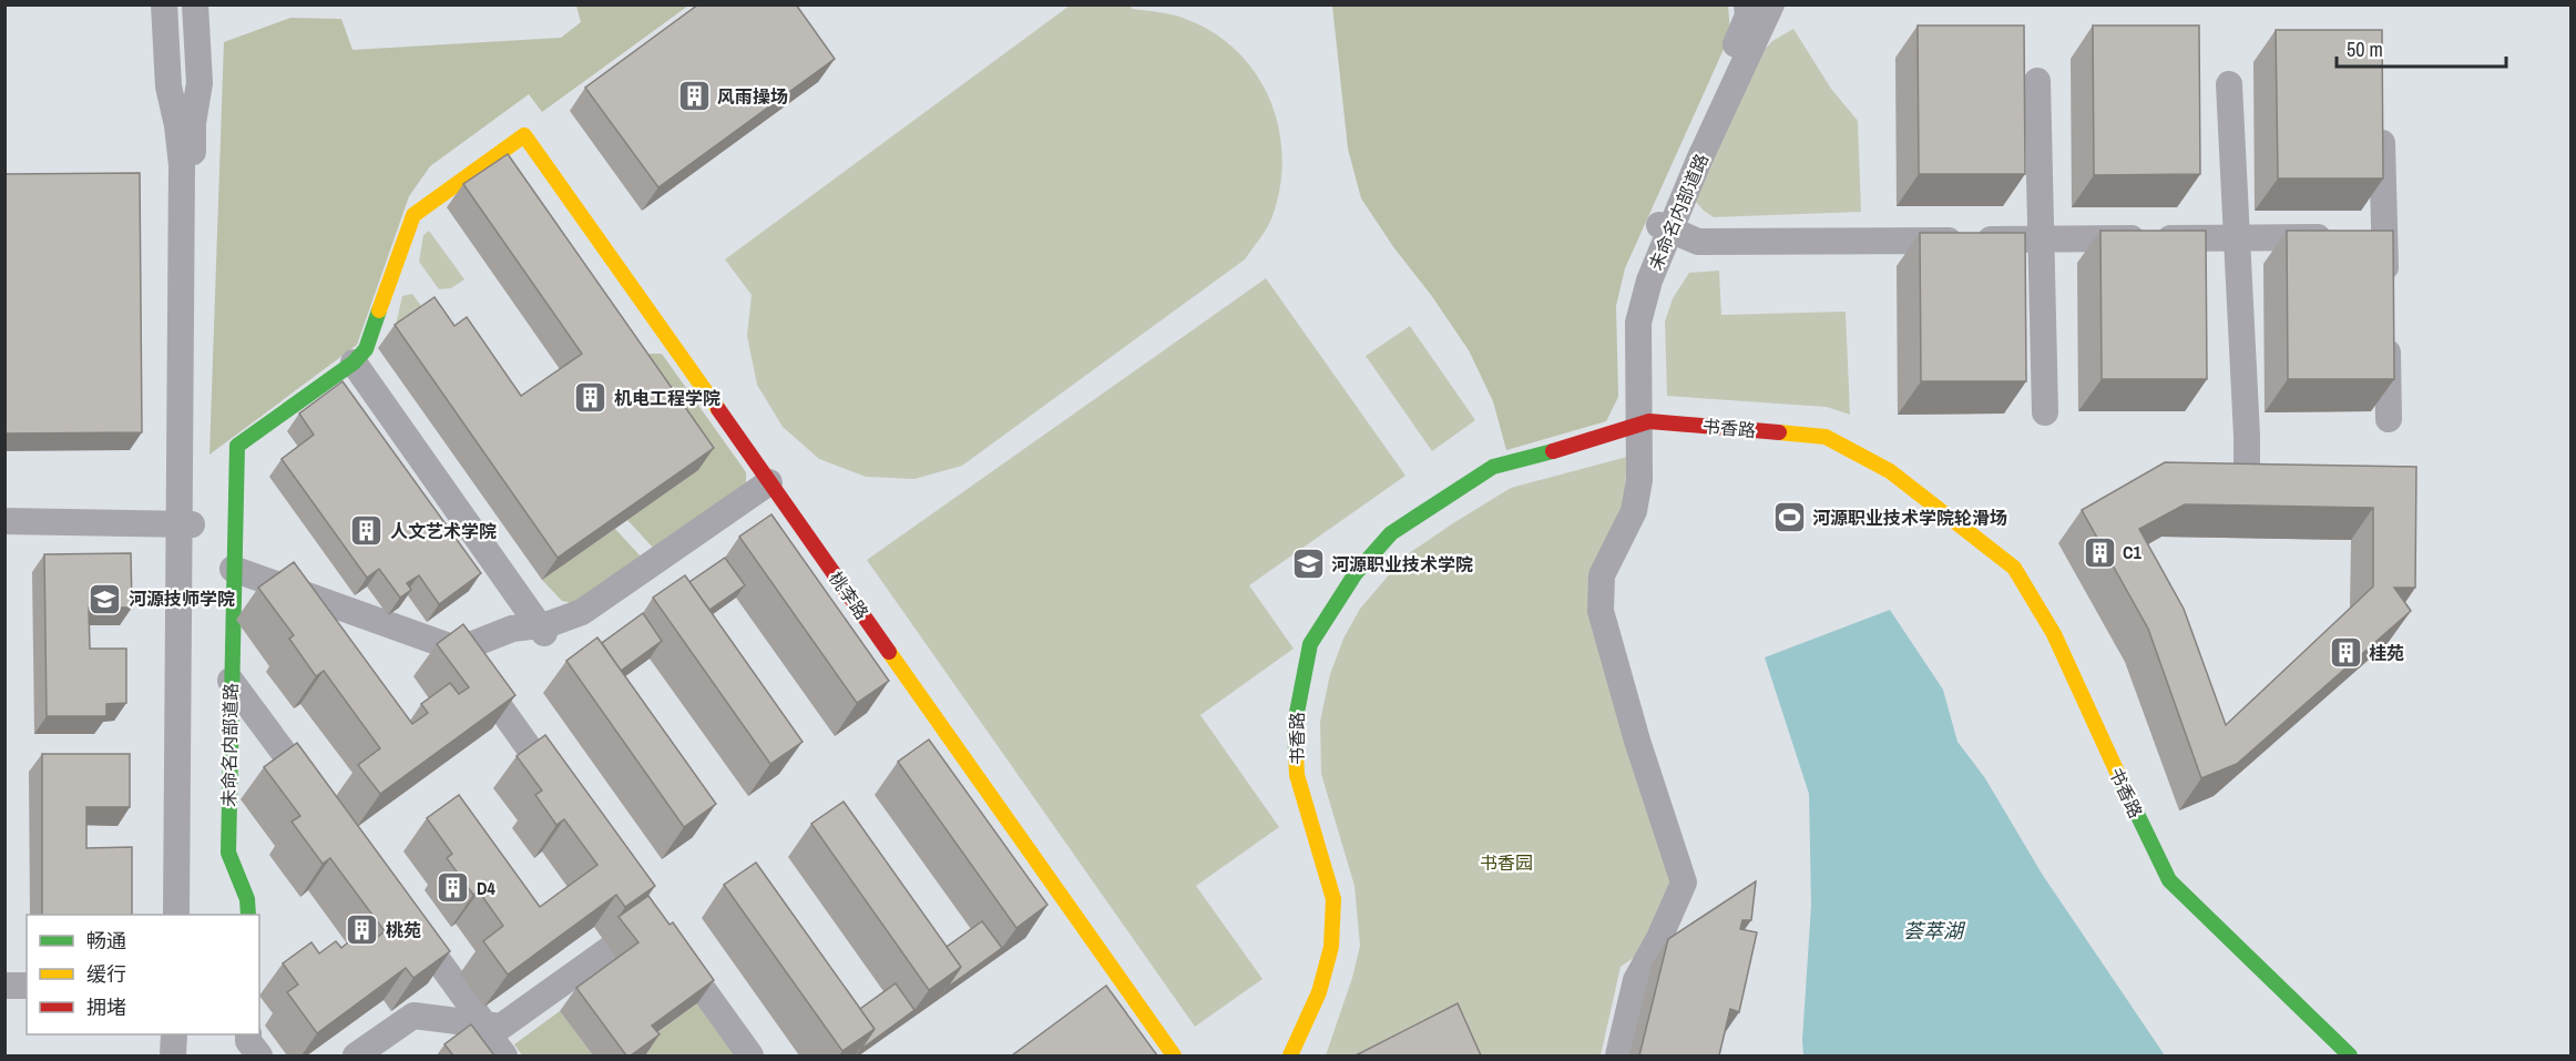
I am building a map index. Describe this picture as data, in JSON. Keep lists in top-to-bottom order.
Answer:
{
  "streets": {
    "street": ["未命名内部道路", "书香路", "桃李路"]
  },
  "crossings": [
    ["未命名内部道路", "书香路"],
    ["未命名内部道路", "桃李路"]
  ],
  "water": ["荟萃湖"],
  "parks": ["书香园"],
  "places": {
    "building": [
      "风雨操场",
      "机电工程学院",
      "人文艺术学院",
      "C1",
      "桂苑",
      "D4",
      "桃苑"
    ],
    "sports": ["河源职业技术学院轮滑场"],
    "school or university": ["河源职业技术学院", "河源技师学院"]
  },
  "legend": ["畅通", "缓行", "拥堵"],
  "scale_bar": "50 m"
}
